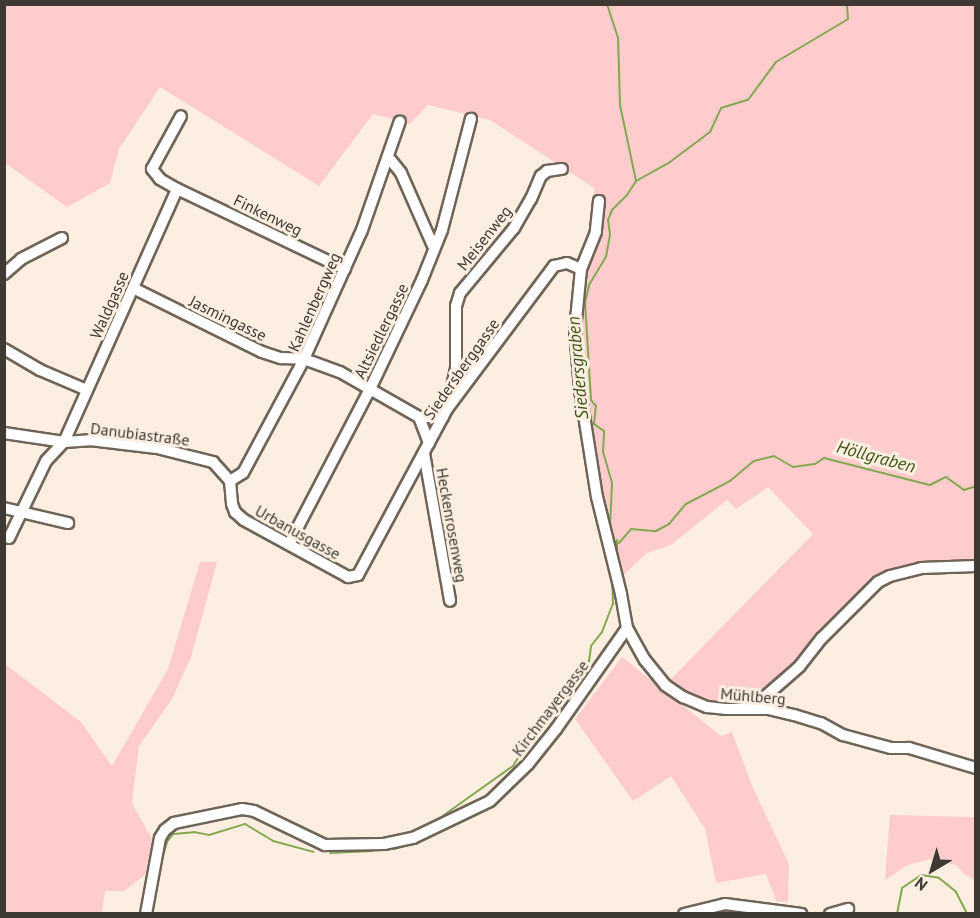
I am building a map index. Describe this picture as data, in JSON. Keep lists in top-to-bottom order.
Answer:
{
  "streets": {
    "street": [
      "Finkenweg",
      "Meisenweg",
      "Kahlenbergweg",
      "Waldgasse",
      "Jasmingasse",
      "Altsiedlergasse",
      "Siedersberggasse",
      "Danubiastraße",
      "Heckenrosenweg",
      "Urbanusgasse",
      "Mühlberg",
      "Kirchmayergasse"
    ]
  },
  "crossings": [
    ["Finkenweg", "Kahlenbergweg"],
    ["Finkenweg", "Waldgasse"],
    ["Meisenweg", "Jasmingasse"],
    ["Meisenweg", "Siedersberggasse"],
    ["Kahlenbergweg", "Jasmingasse"],
    ["Kahlenbergweg", "Danubiastraße"],
    ["Kahlenbergweg", "Urbanusgasse"],
    ["Waldgasse", "Jasmingasse"],
    ["Waldgasse", "Danubiastraße"],
    ["Jasmingasse", "Altsiedlergasse"],
    ["Jasmingasse", "Siedersberggasse"],
    ["Jasmingasse", "Heckenrosenweg"],
    ["Altsiedlergasse", "Urbanusgasse"],
    ["Siedersberggasse", "Heckenrosenweg"],
    ["Siedersberggasse", "Urbanusgasse"],
    ["Danubiastraße", "Urbanusgasse"],
    ["Mühlberg", "Kirchmayergasse"]
  ],
  "water": ["Siedersgraben", "Höllgraben"],
  "north": "bottom left"
}
